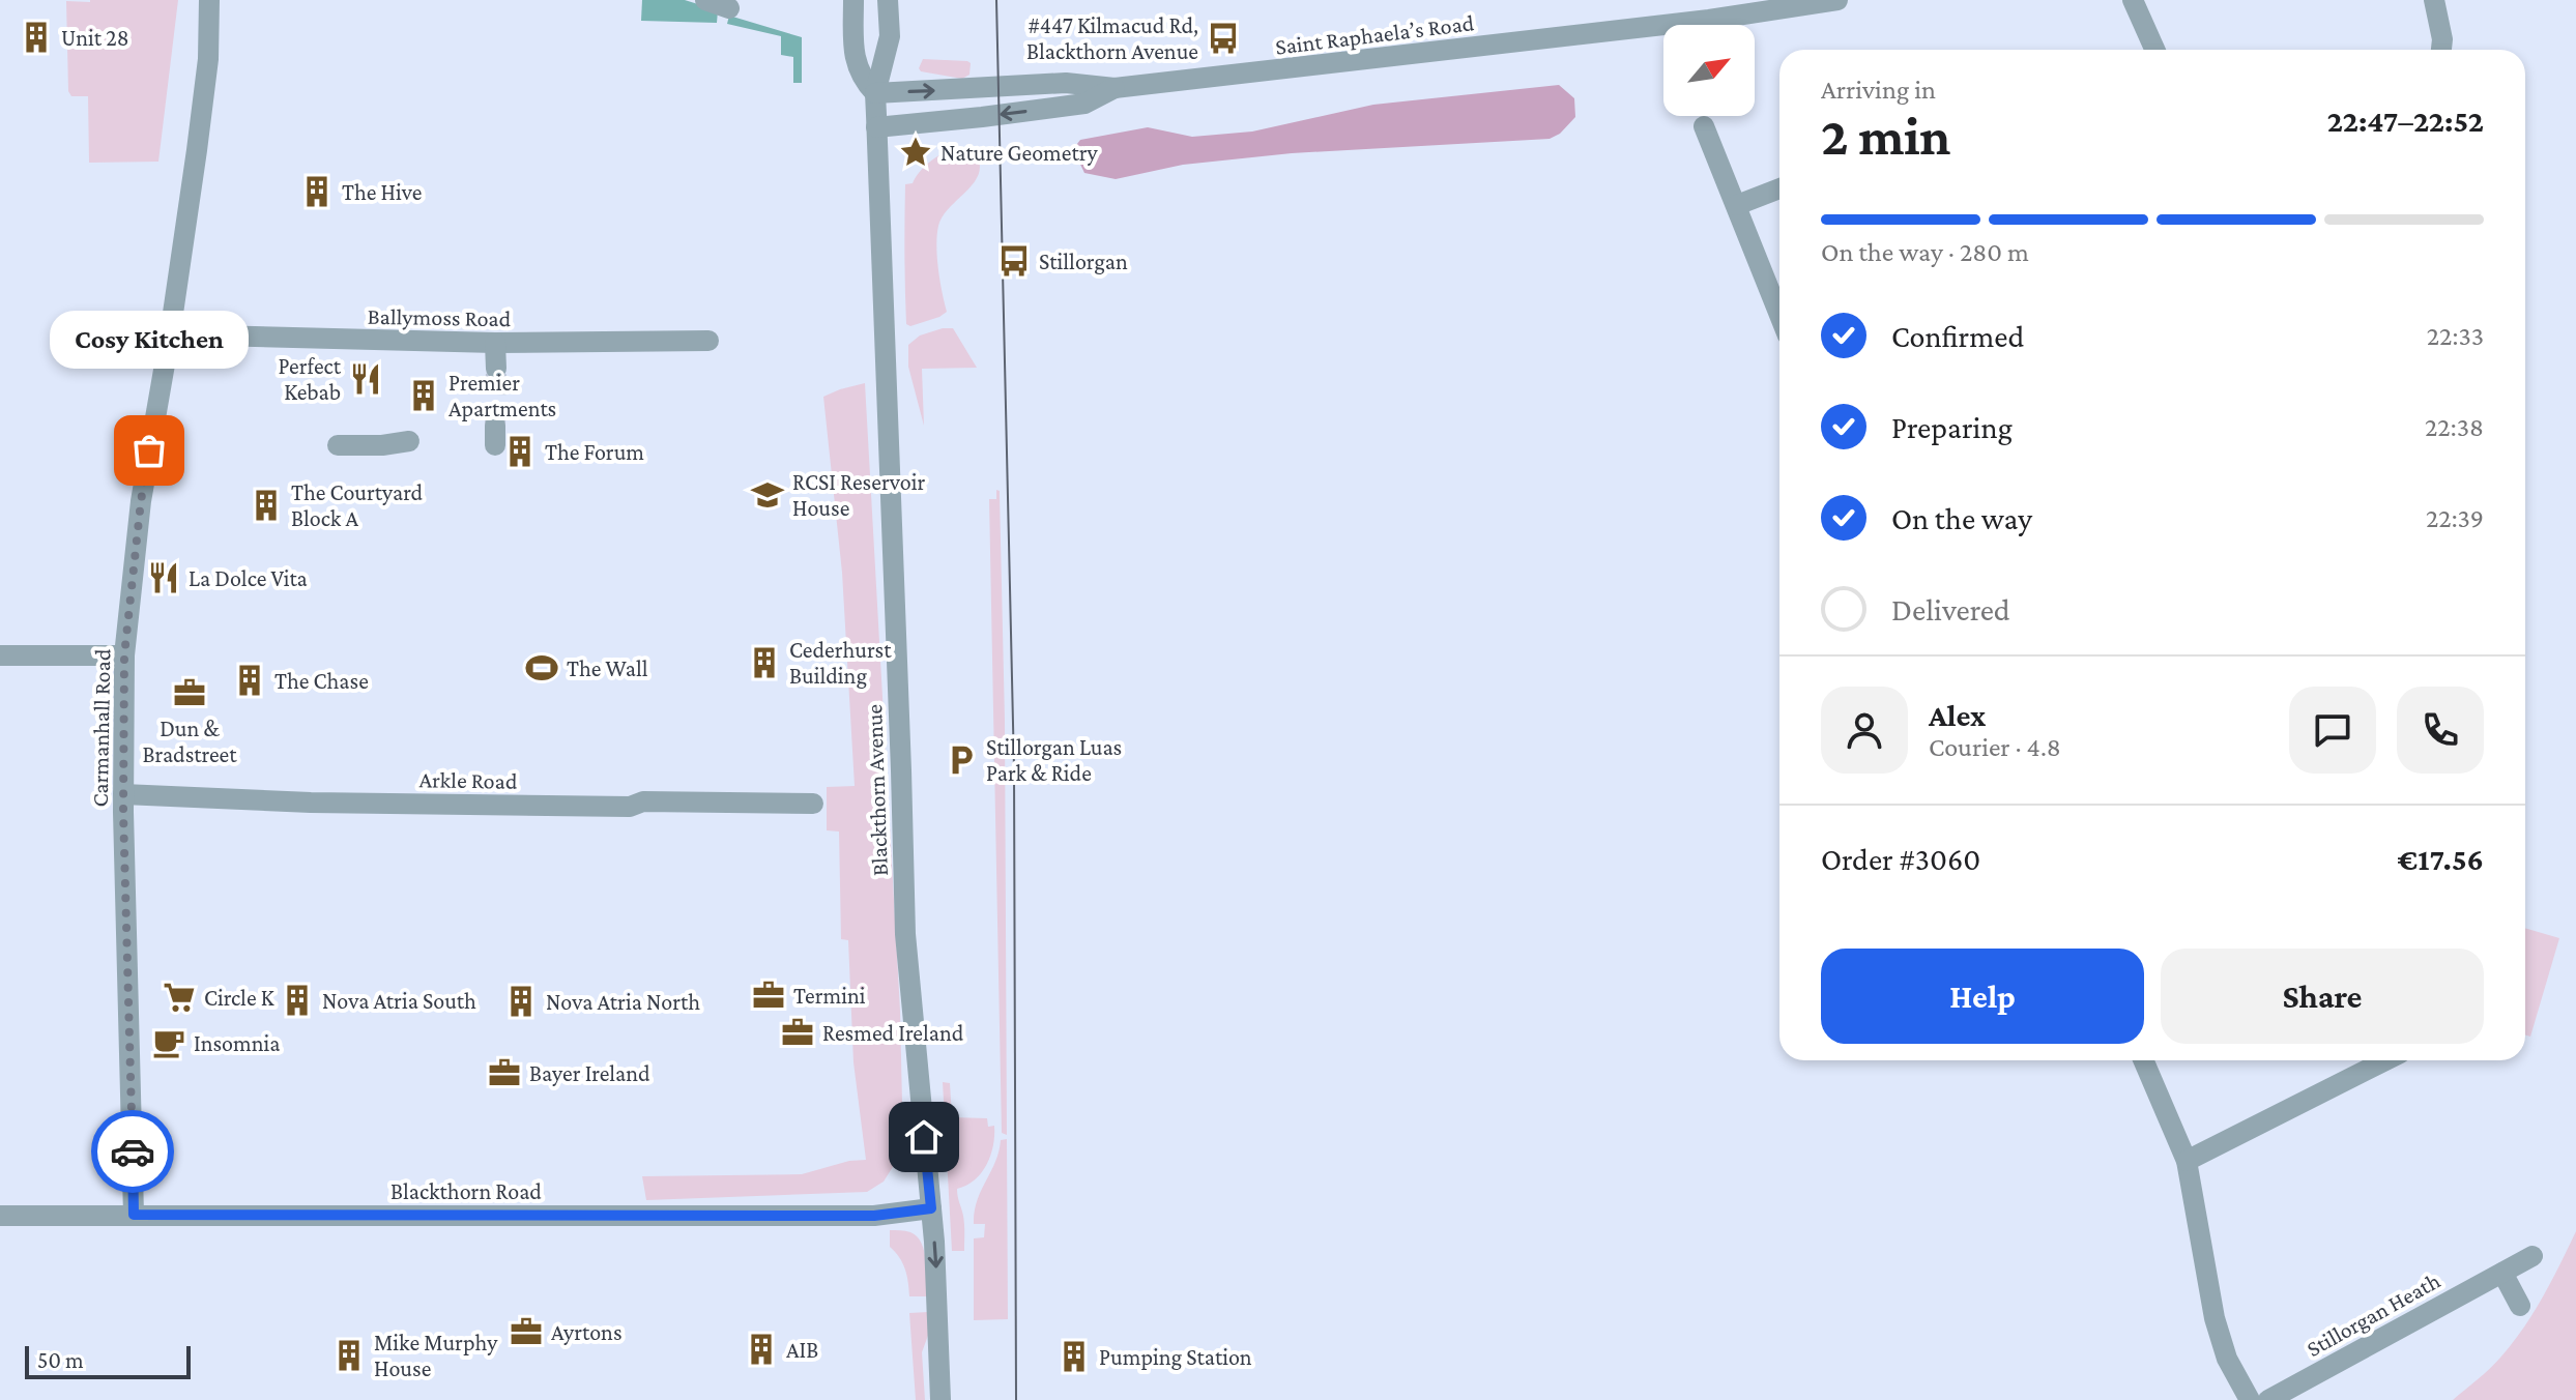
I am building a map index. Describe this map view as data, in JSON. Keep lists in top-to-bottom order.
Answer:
{
  "streets": {
    "street": [
      "Saint Raphaela’s Road",
      "Ballymoss Road",
      "Carmanhall Road",
      "Arkle Road",
      "Blackthorn Avenue",
      "Blackthorn Road",
      "Stillorgan Heath"
    ]
  },
  "crossings": [
    ["Saint Raphaela’s Road", "Blackthorn Avenue"],
    ["Ballymoss Road", "Carmanhall Road"],
    ["Carmanhall Road", "Arkle Road"],
    ["Carmanhall Road", "Blackthorn Road"],
    ["Blackthorn Avenue", "Blackthorn Road"]
  ],
  "places": {
    "building": [
      "Unit 28",
      "The Hive",
      "Premier Apartments",
      "The Forum",
      "The Courtyard Block A",
      "Cederhurst Building",
      "The Chase",
      "Nova Atria South",
      "Nova Atria North",
      "AIB",
      "Mike Murphy House",
      "Pumping Station"
    ],
    "bus stop": ["#447 Kilmacud Rd, Blackthorn Avenue", "Stillorgan"],
    "place": ["Nature Geometry"],
    "restaurant": ["Perfect Kebab", "La Dolce Vita"],
    "other": ["Cosy Kitchen"],
    "school or university": ["RCSI Reservoir House"],
    "sports": ["The Wall"],
    "office": [
      "Dun & Bradstreet",
      "Termini",
      "Resmed Ireland",
      "Bayer Ireland",
      "Ayrtons"
    ],
    "parking": ["Stillorgan Luas Park & Ride"],
    "supermarket": ["Circle K"],
    "cafe": ["Insomnia"]
  },
  "scale_bar": "50 m",
  "north": "top right",
  "page": {
    "heading": ["2 min", "Arriving in", "22:47–22:52"],
    "panel": [
      "Alex",
      "Courier · 4.8",
      "Order #3060",
      "€17.56"
    ],
    "bar": "On the way · 280 m",
    "list": [
      ["Confirmed", "22:33"],
      ["Preparing", "22:38"],
      ["On the way", "22:39"],
      "Delivered"
    ],
    "bubble": "Cosy Kitchen",
    "buttons": ["Help", "Share"],
    "scale": "50 m"
  }
}
